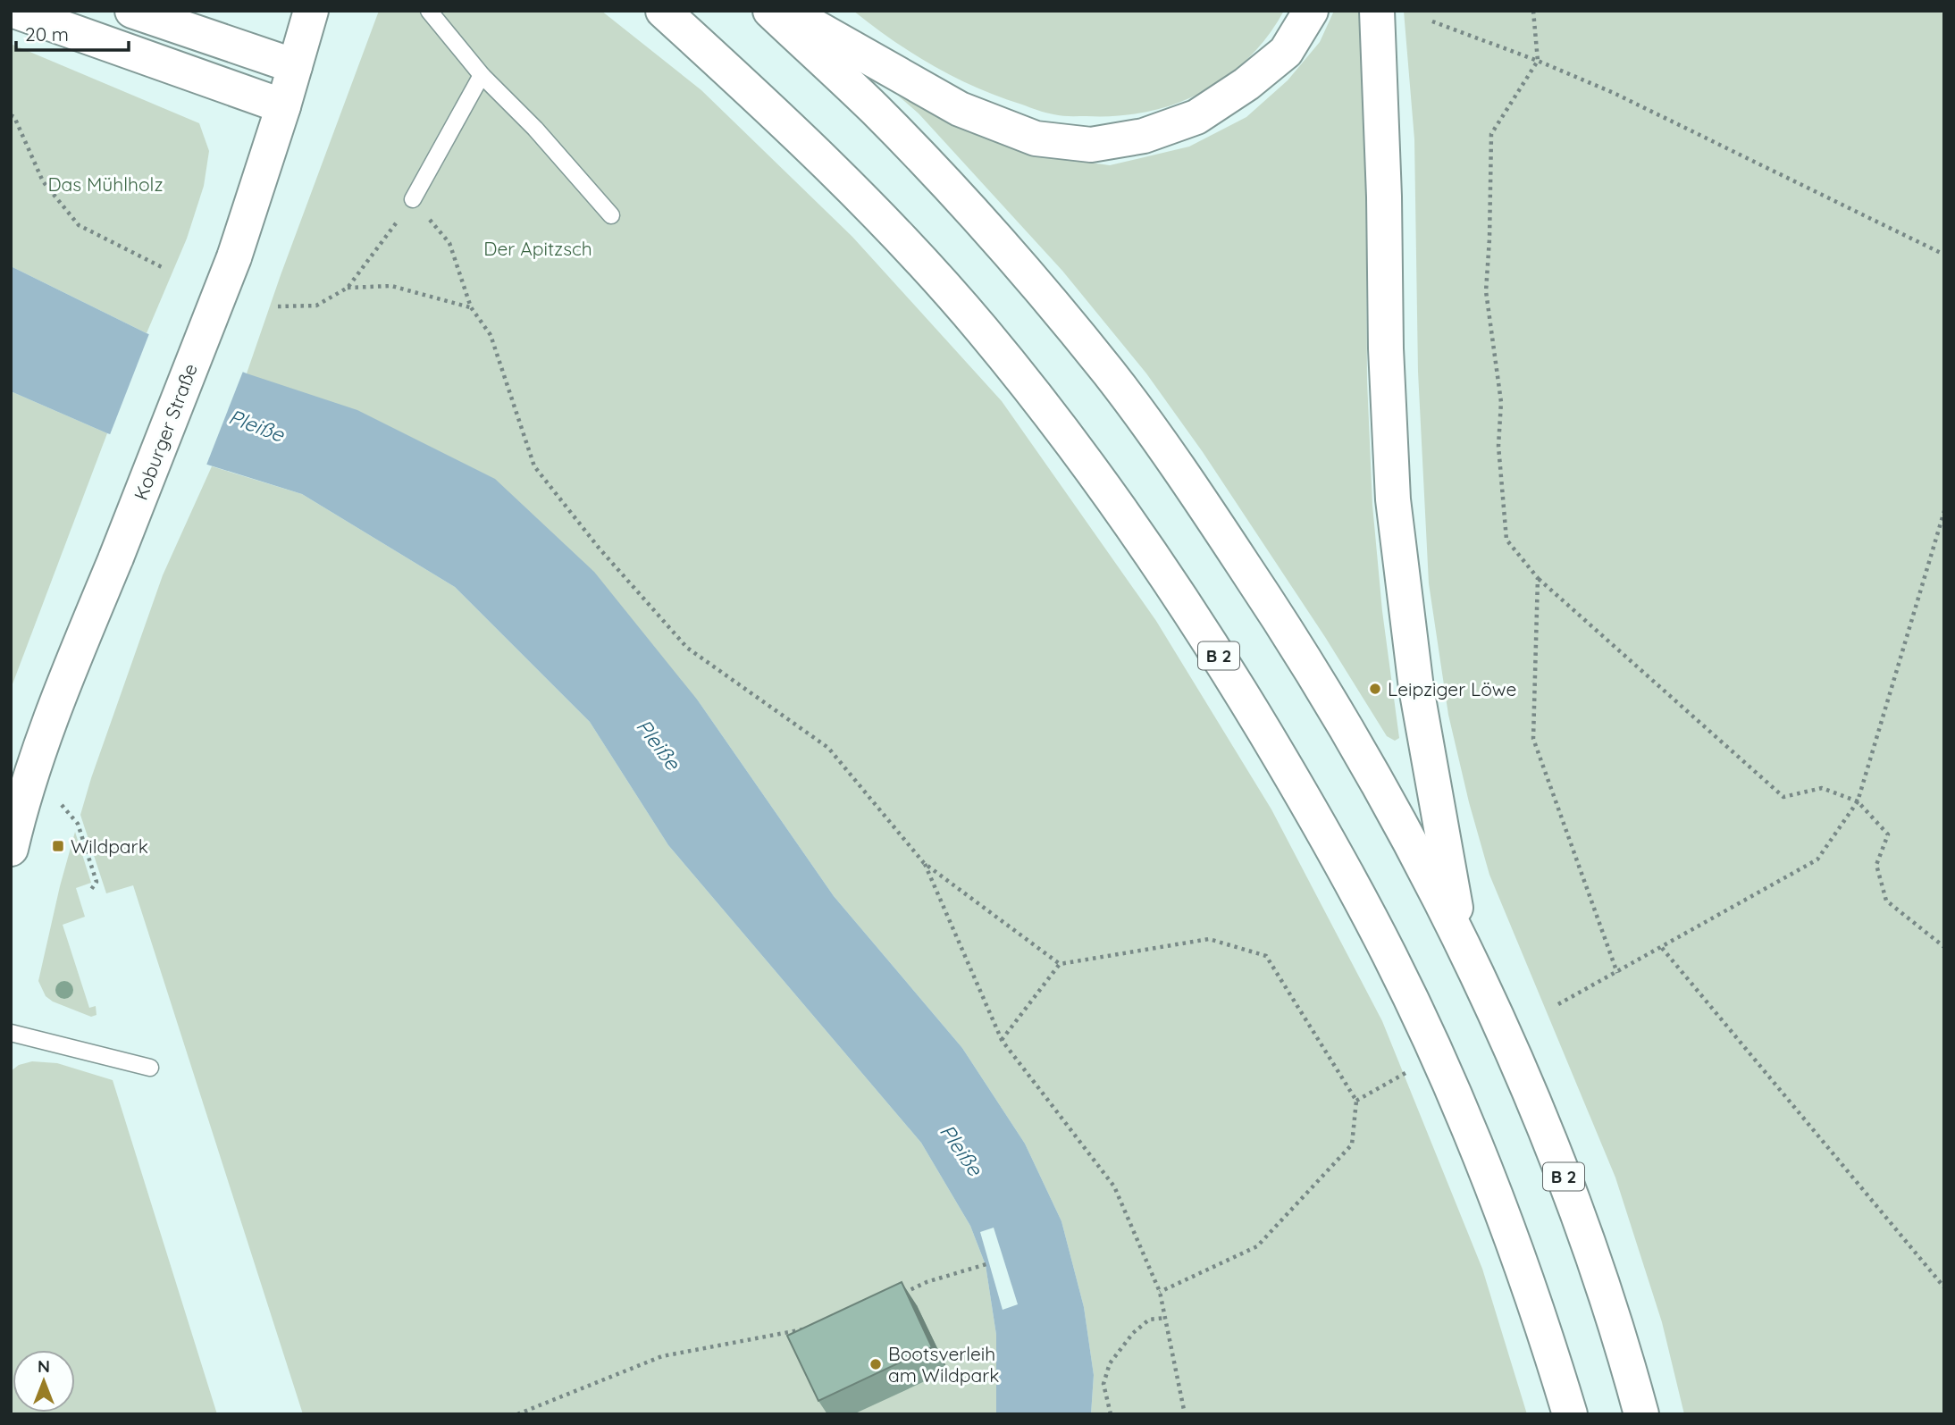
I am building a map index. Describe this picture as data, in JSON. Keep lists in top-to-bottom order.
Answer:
{
  "streets": {
    "main road": ["Koburger Straße", "B 2"]
  },
  "water": ["Pleiße"],
  "parks": ["Das Mühlholz", "Der Apitzsch"],
  "places": {
    "other": ["Leipziger Löwe", "Bootsverleih am Wildpark"],
    "transit": ["Wildpark"]
  },
  "scale_bar": "20 m",
  "north": "top"
}
